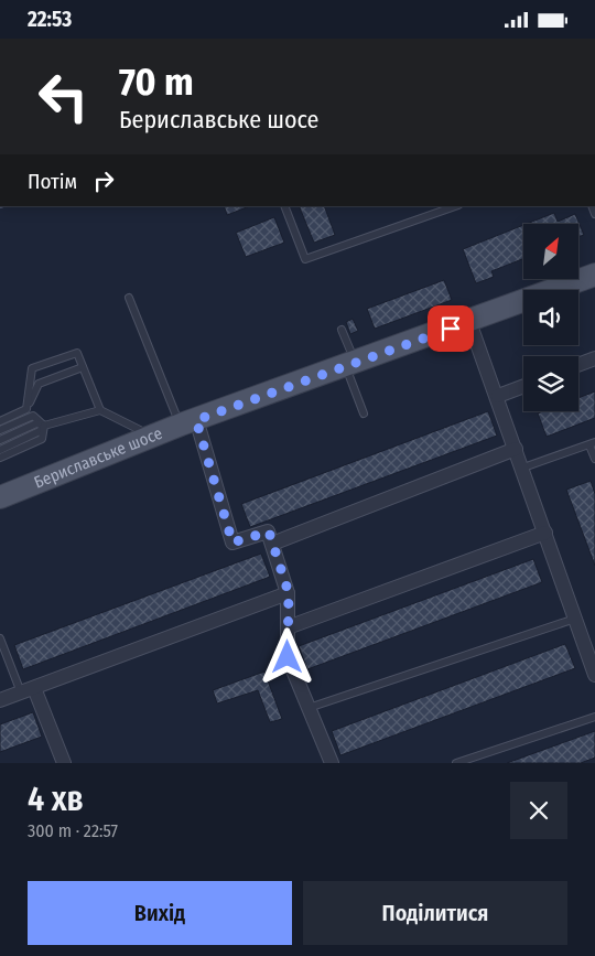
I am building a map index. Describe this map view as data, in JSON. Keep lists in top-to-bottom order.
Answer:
{
  "streets": {
    "main road": ["Бериславське шосе"]
  },
  "north": "top right",
  "page": {
    "status": "22:53",
    "turn": ["70 m", "Бериславське шосе"],
    "then": "Потім",
    "heading": ["4 хв", "300 m · 22:57"],
    "buttons": ["Вихід", "Поділитися"]
  }
}
